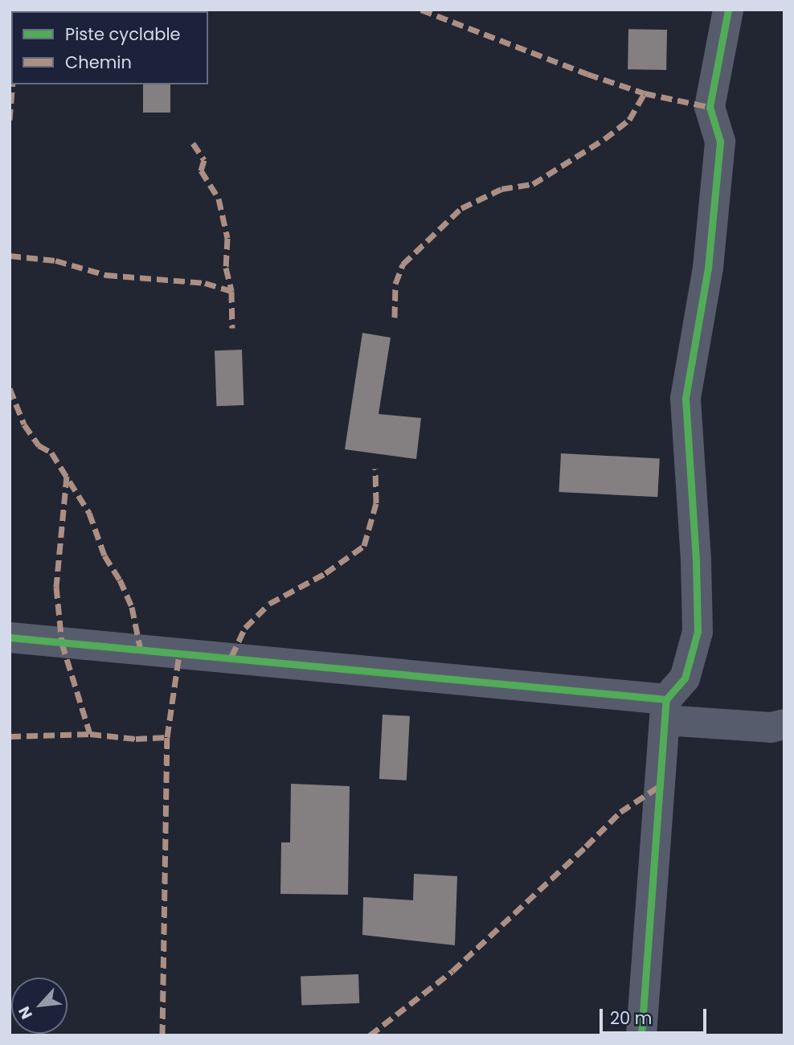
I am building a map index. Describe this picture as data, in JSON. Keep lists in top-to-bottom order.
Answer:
{
  "legend": ["Piste cyclable", "Chemin"],
  "scale_bar": "20 m",
  "north": "bottom left"
}
